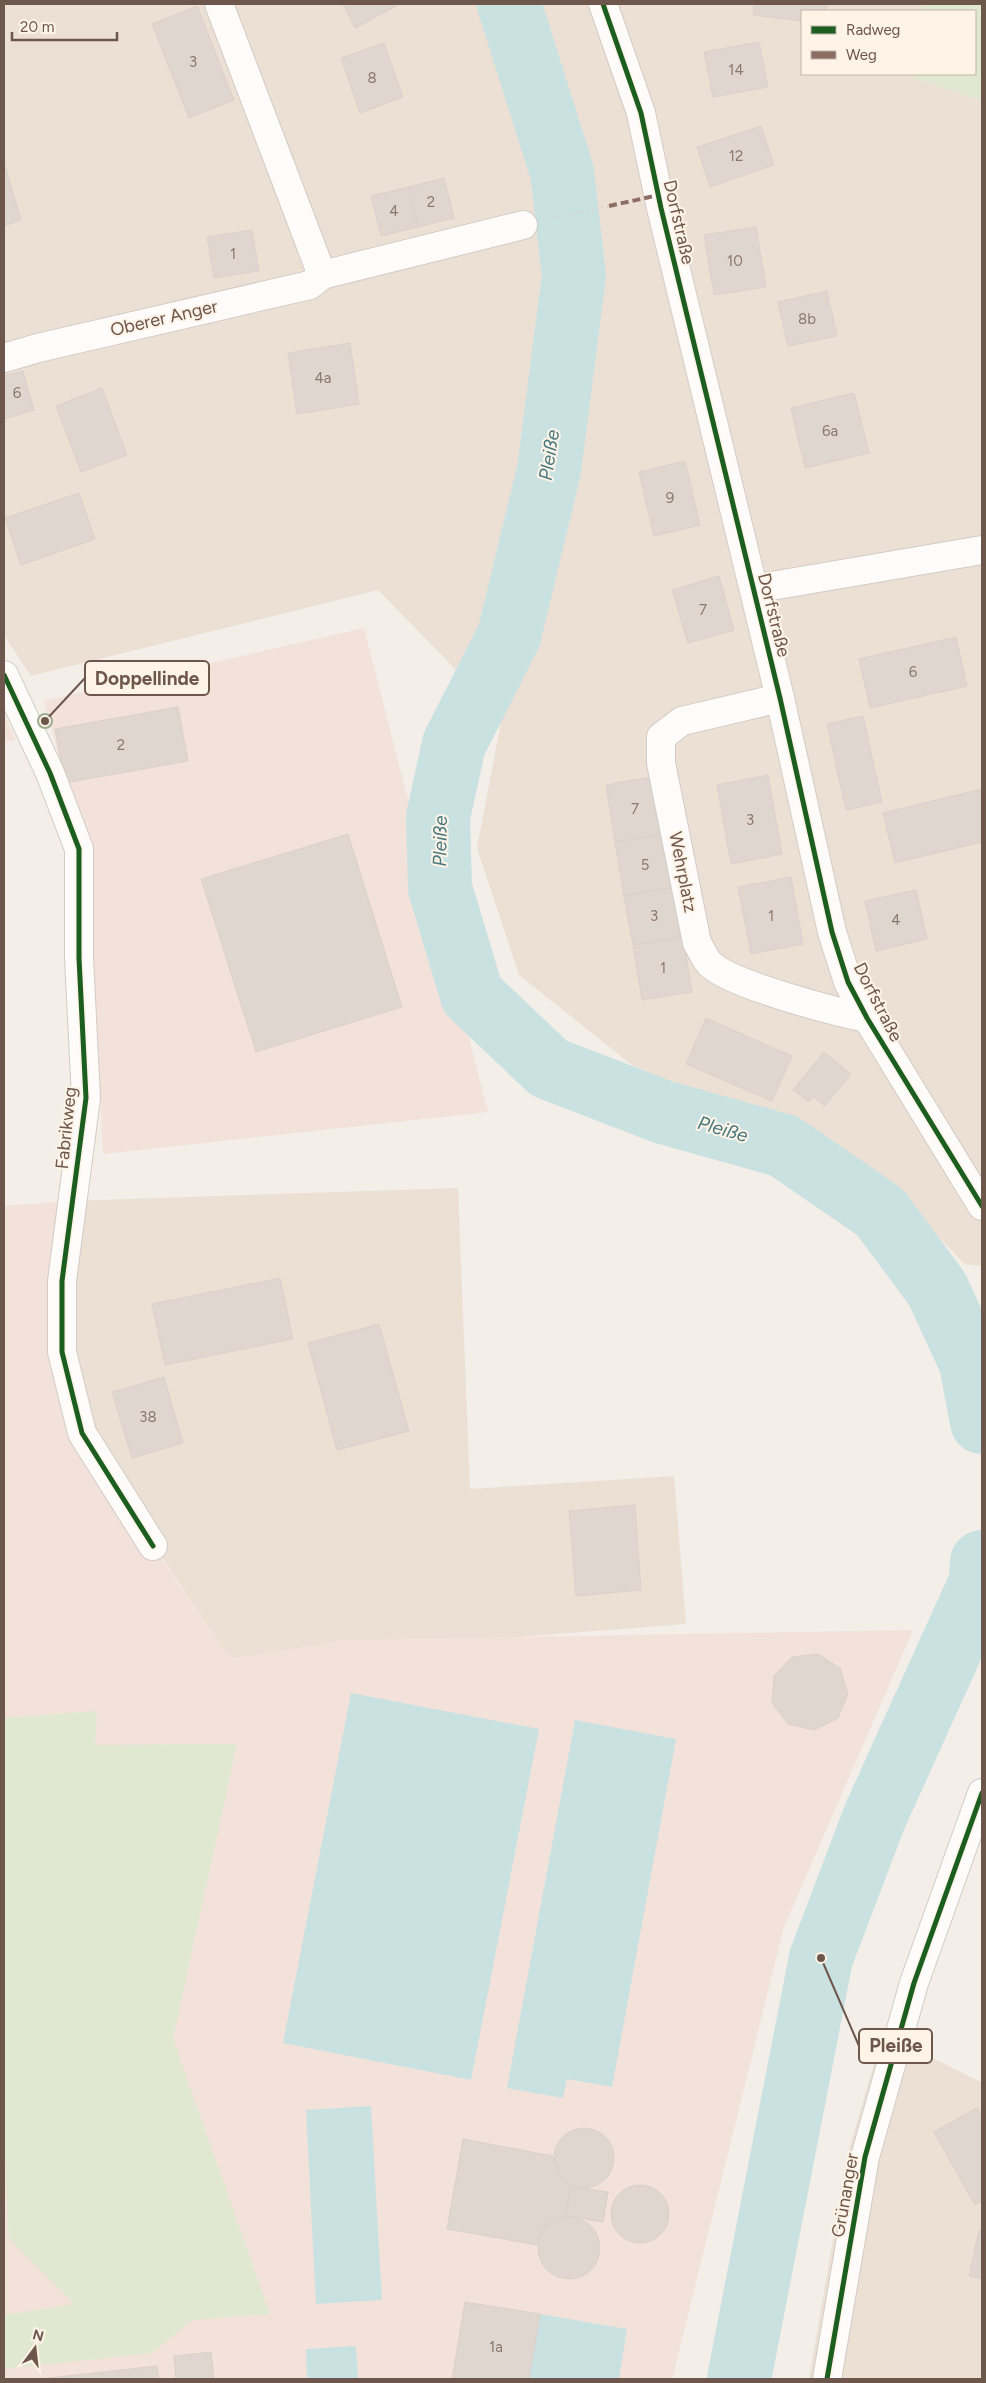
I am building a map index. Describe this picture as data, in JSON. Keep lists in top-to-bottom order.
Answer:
{
  "streets": {
    "street": [
      "Dorfstraße",
      "Oberer Anger",
      "Wehrplatz",
      "Fabrikweg",
      "Grünanger"
    ]
  },
  "crossings": [
    ["Dorfstraße", "Wehrplatz"]
  ],
  "water": ["Pleiße"],
  "places": ["Doppellinde", "Pleiße"],
  "house_numbers": [
    "3",
    "14",
    "8",
    "12",
    "2",
    "4",
    "1",
    "10",
    "8b",
    "4a",
    "6",
    "6a",
    "9",
    "7",
    "6",
    "2",
    "7",
    "3",
    "5",
    "3",
    "1",
    "4",
    "1",
    "38",
    "1a"
  ],
  "legend": ["Radweg", "Weg"],
  "scale_bar": "20 m",
  "north": "top"
}
